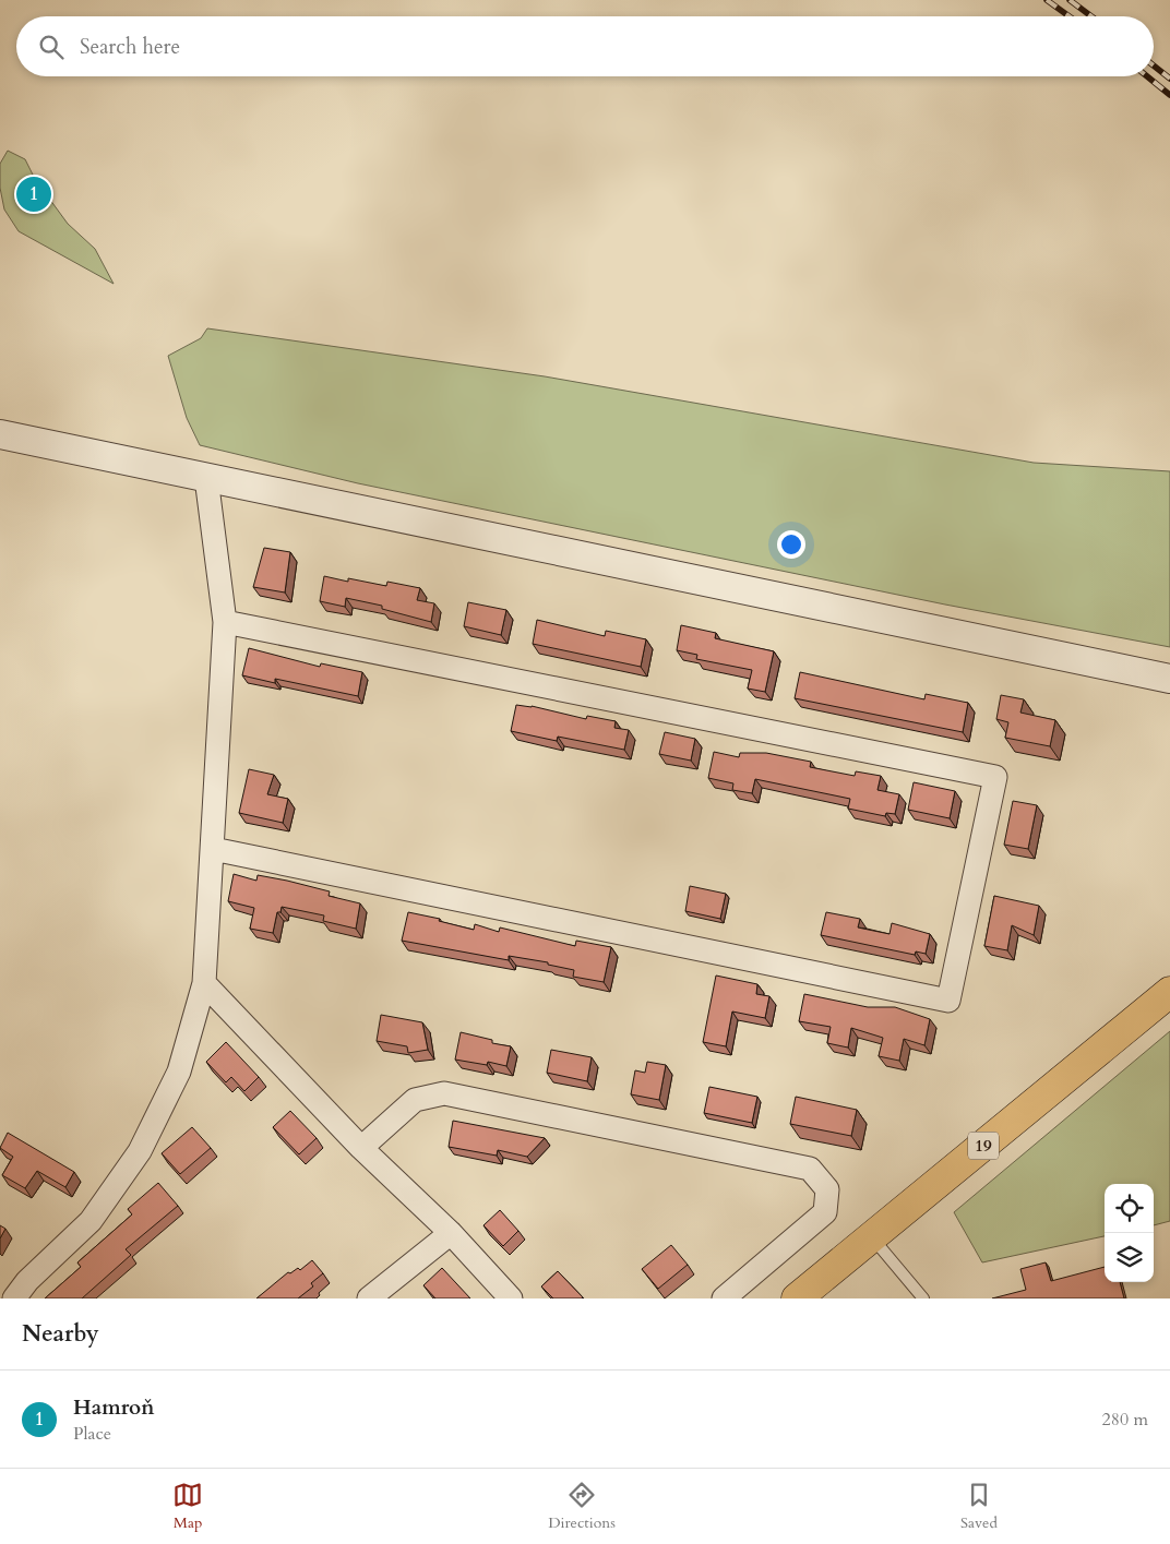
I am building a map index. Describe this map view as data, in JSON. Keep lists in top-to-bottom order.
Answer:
{
  "streets": {
    "main road": ["19"]
  },
  "page": {
    "search": "Search here",
    "pins": "1",
    "heading": "Nearby",
    "list": [
      {
        "mark": "1",
        "name": "Hamroň",
        "note": "Place",
        "value": "280 m"
      }
    ],
    "nav": ["Map", "Directions", "Saved"]
  }
}
